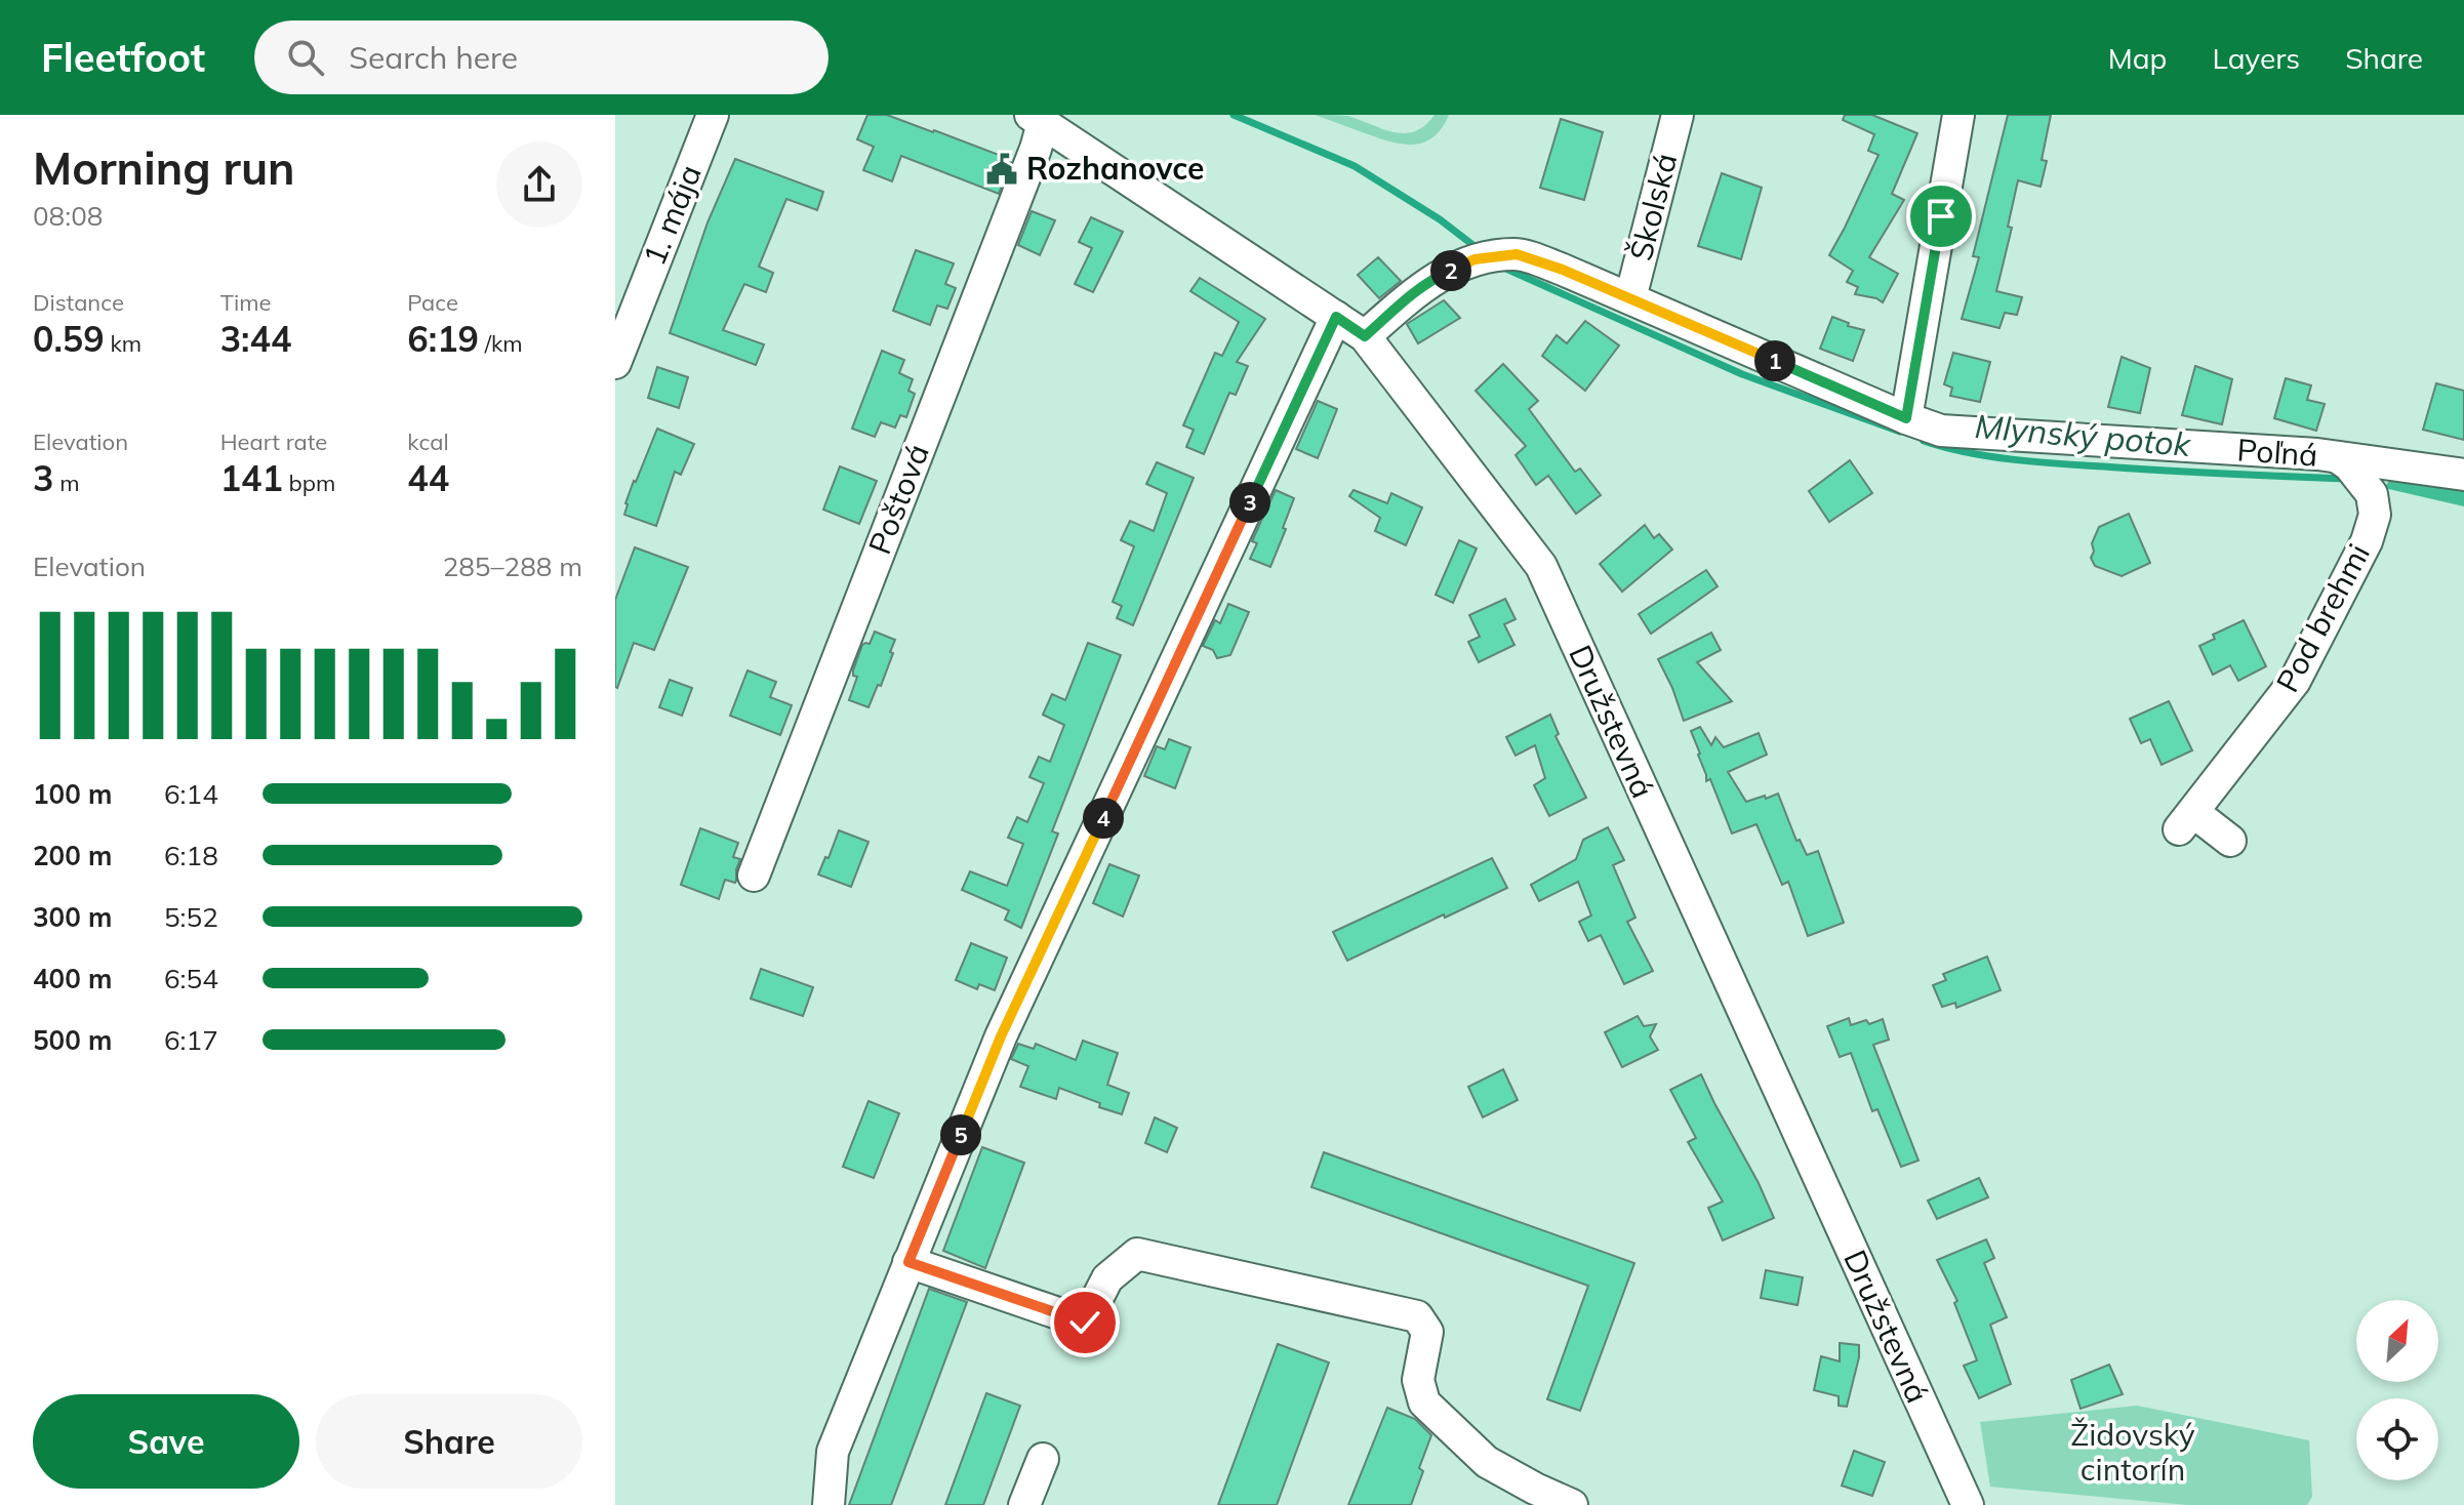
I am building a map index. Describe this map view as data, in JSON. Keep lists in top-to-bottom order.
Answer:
{
  "streets": {
    "street": [
      "Školská",
      "1. mája",
      "Poľná",
      "Poštová",
      "Pod brehmi",
      "Družstevná"
    ]
  },
  "crossings": [
    ["Školská", "Poľná"],
    ["Poľná", "Pod brehmi"],
    ["Poľná", "Družstevná"],
    ["Poštová", "Družstevná"]
  ],
  "water": ["Mlynský potok"],
  "parks": ["Židovský cintorín"],
  "places": {
    "public building": ["Rozhanovce"]
  },
  "north": "top right",
  "page": {
    "header": "Fleetfoot",
    "search": "Search here",
    "nav": ["Map", "Layers", "Share"],
    "heading": ["Morning run", "08:08"],
    "pins": [
      "2",
      "1",
      "3",
      "4",
      "5"
    ],
    "stats": [
      ["Distance", "0.59 km"],
      ["Time", "3:44"],
      ["Pace", "6:19 /km"],
      ["Elevation", "3 m"],
      ["Heart rate", "141 bpm"],
      ["kcal", "44"]
    ],
    "chart": ["Elevation", "285–288 m"],
    "list": [
      {
        "name": "100 m",
        "note": "6:14"
      },
      {
        "name": "200 m",
        "note": "6:18"
      },
      {
        "name": "300 m",
        "note": "5:52"
      },
      {
        "name": "400 m",
        "note": "6:54"
      },
      {
        "name": "500 m",
        "note": "6:17"
      }
    ],
    "buttons": ["Save", "Share"]
  }
}
